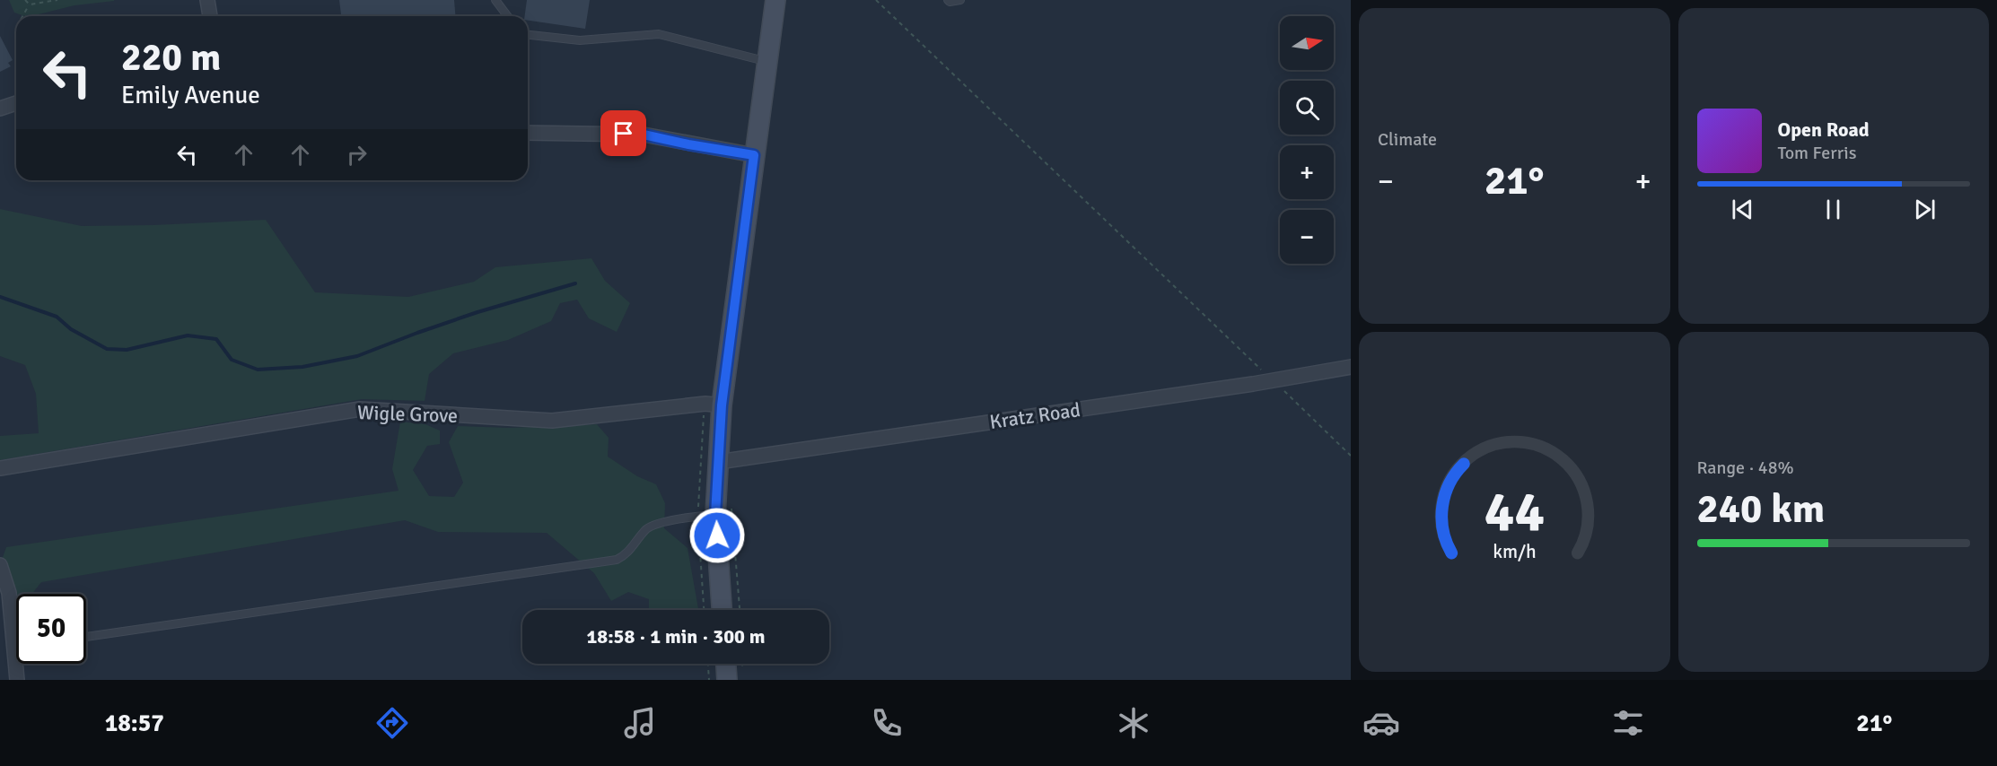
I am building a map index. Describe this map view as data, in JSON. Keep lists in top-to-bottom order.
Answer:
{
  "streets": {
    "street": ["Wigle Grove", "Kratz Road"]
  },
  "north": "right",
  "page": {
    "tile": [
      "Climate",
      ["Range · 48%", "240 km"]
    ],
    "map_buttons": ["+", "−"],
    "turn": ["220 m", "Emily Avenue"],
    "song": ["Open Road", "Tom Ferris"],
    "heat": ["−", "21°", "+"],
    "limit": "50",
    "trip": "18:58 · 1 min · 300 m",
    "tabs": ["18:57", "21°"],
    "gauge": ["44", "km/h"]
  }
}
